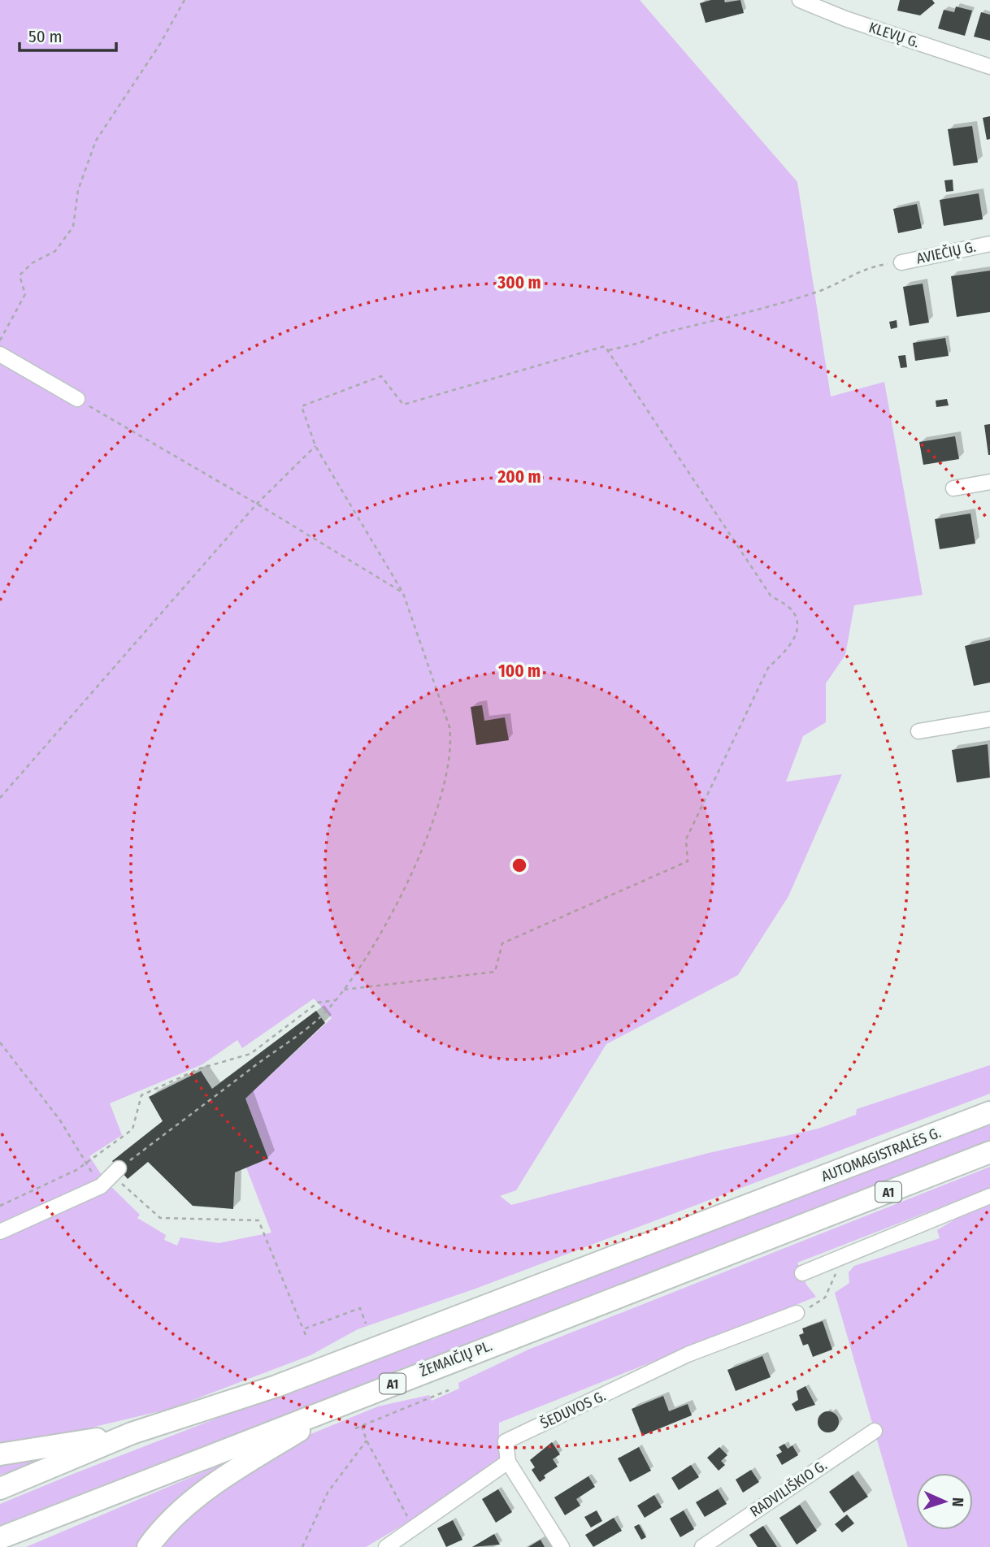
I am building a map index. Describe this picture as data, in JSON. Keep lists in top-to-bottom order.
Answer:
{
  "streets": {
    "highway": ["AUTOMAGISTRALĖS G.", "A1", "ŽEMAIČIŲ PL."],
    "street": [
      "KLEVŲ G.",
      "AVIEČIŲ G.",
      "ŠEDUVOS G.",
      "RADVILIŠKIO G."
    ]
  },
  "scale_bar": "50 m",
  "north": "right",
  "rings": ["300 m", "200 m", "100 m"]
}
